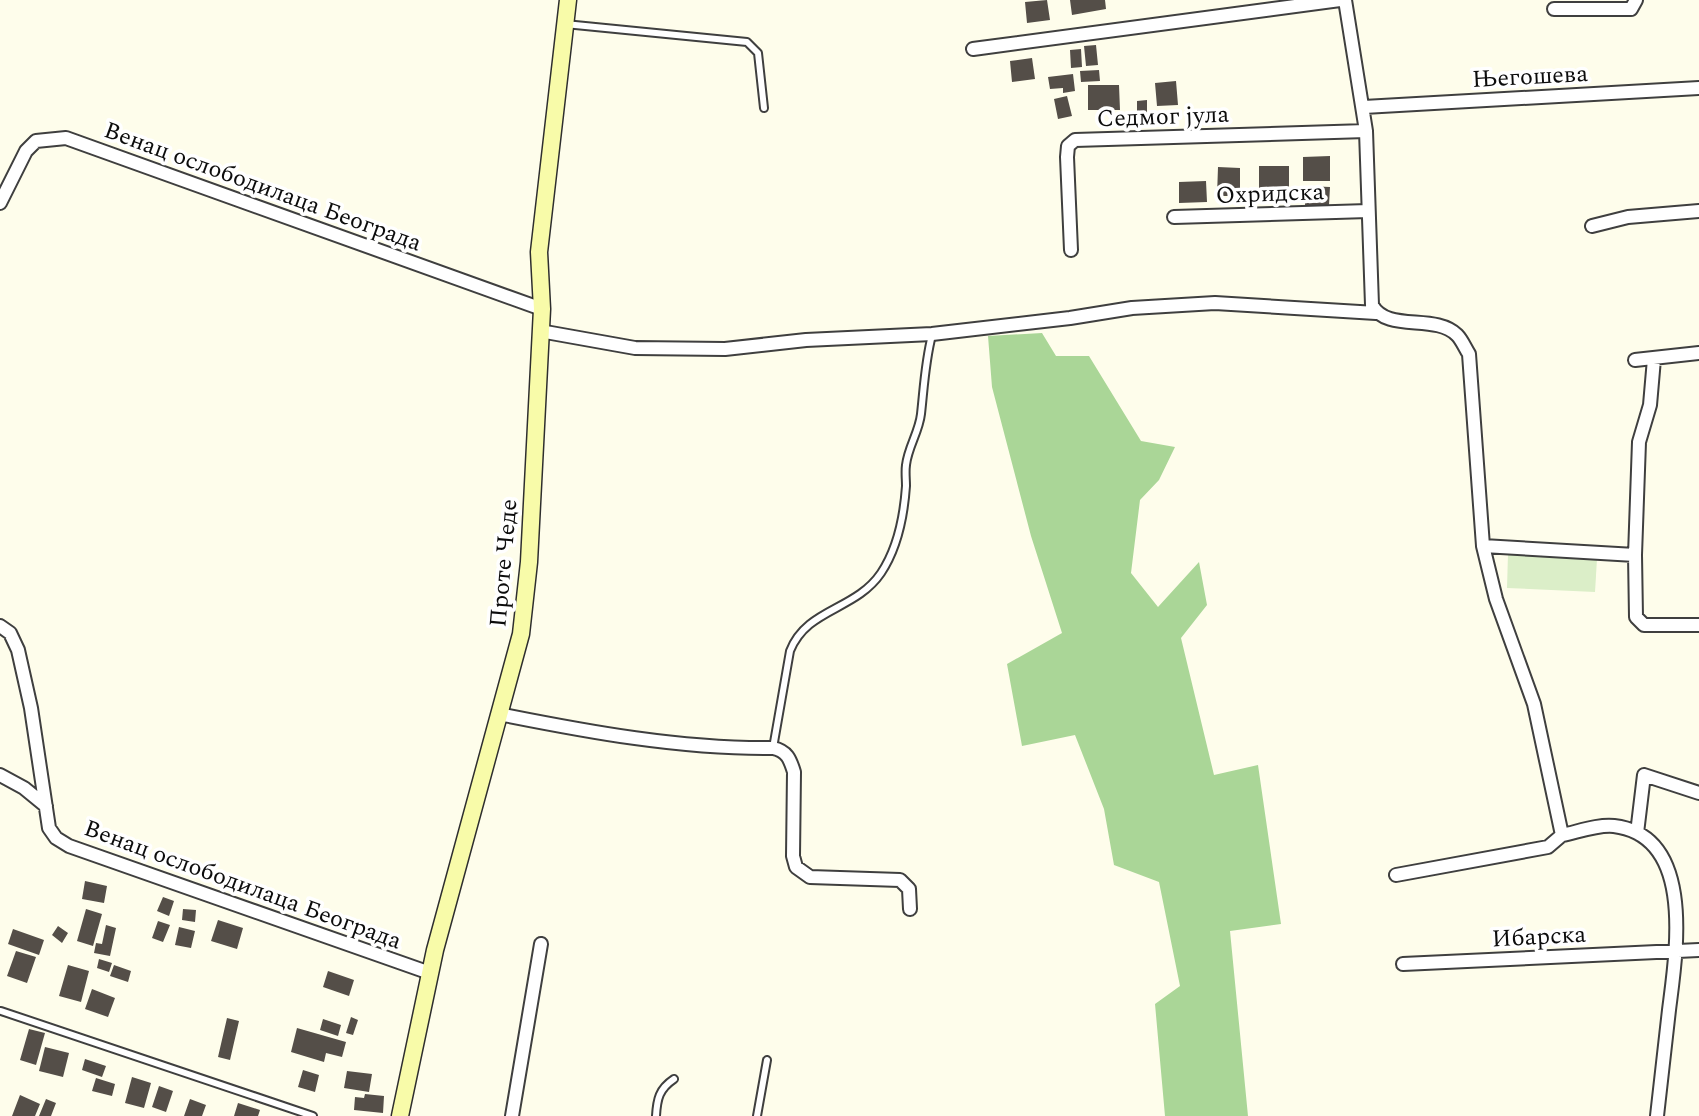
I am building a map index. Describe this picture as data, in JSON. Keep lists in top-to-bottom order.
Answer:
{
  "streets": {
    "street": [
      "Његошева",
      "Седмог јула",
      "Венац ослободилаца Београда",
      "Охридска",
      "Проте Чеде",
      "Ибарска"
    ]
  },
  "crossings": [
    ["Венац ослободилаца Београда", "Проте Чеде"]
  ]
}
